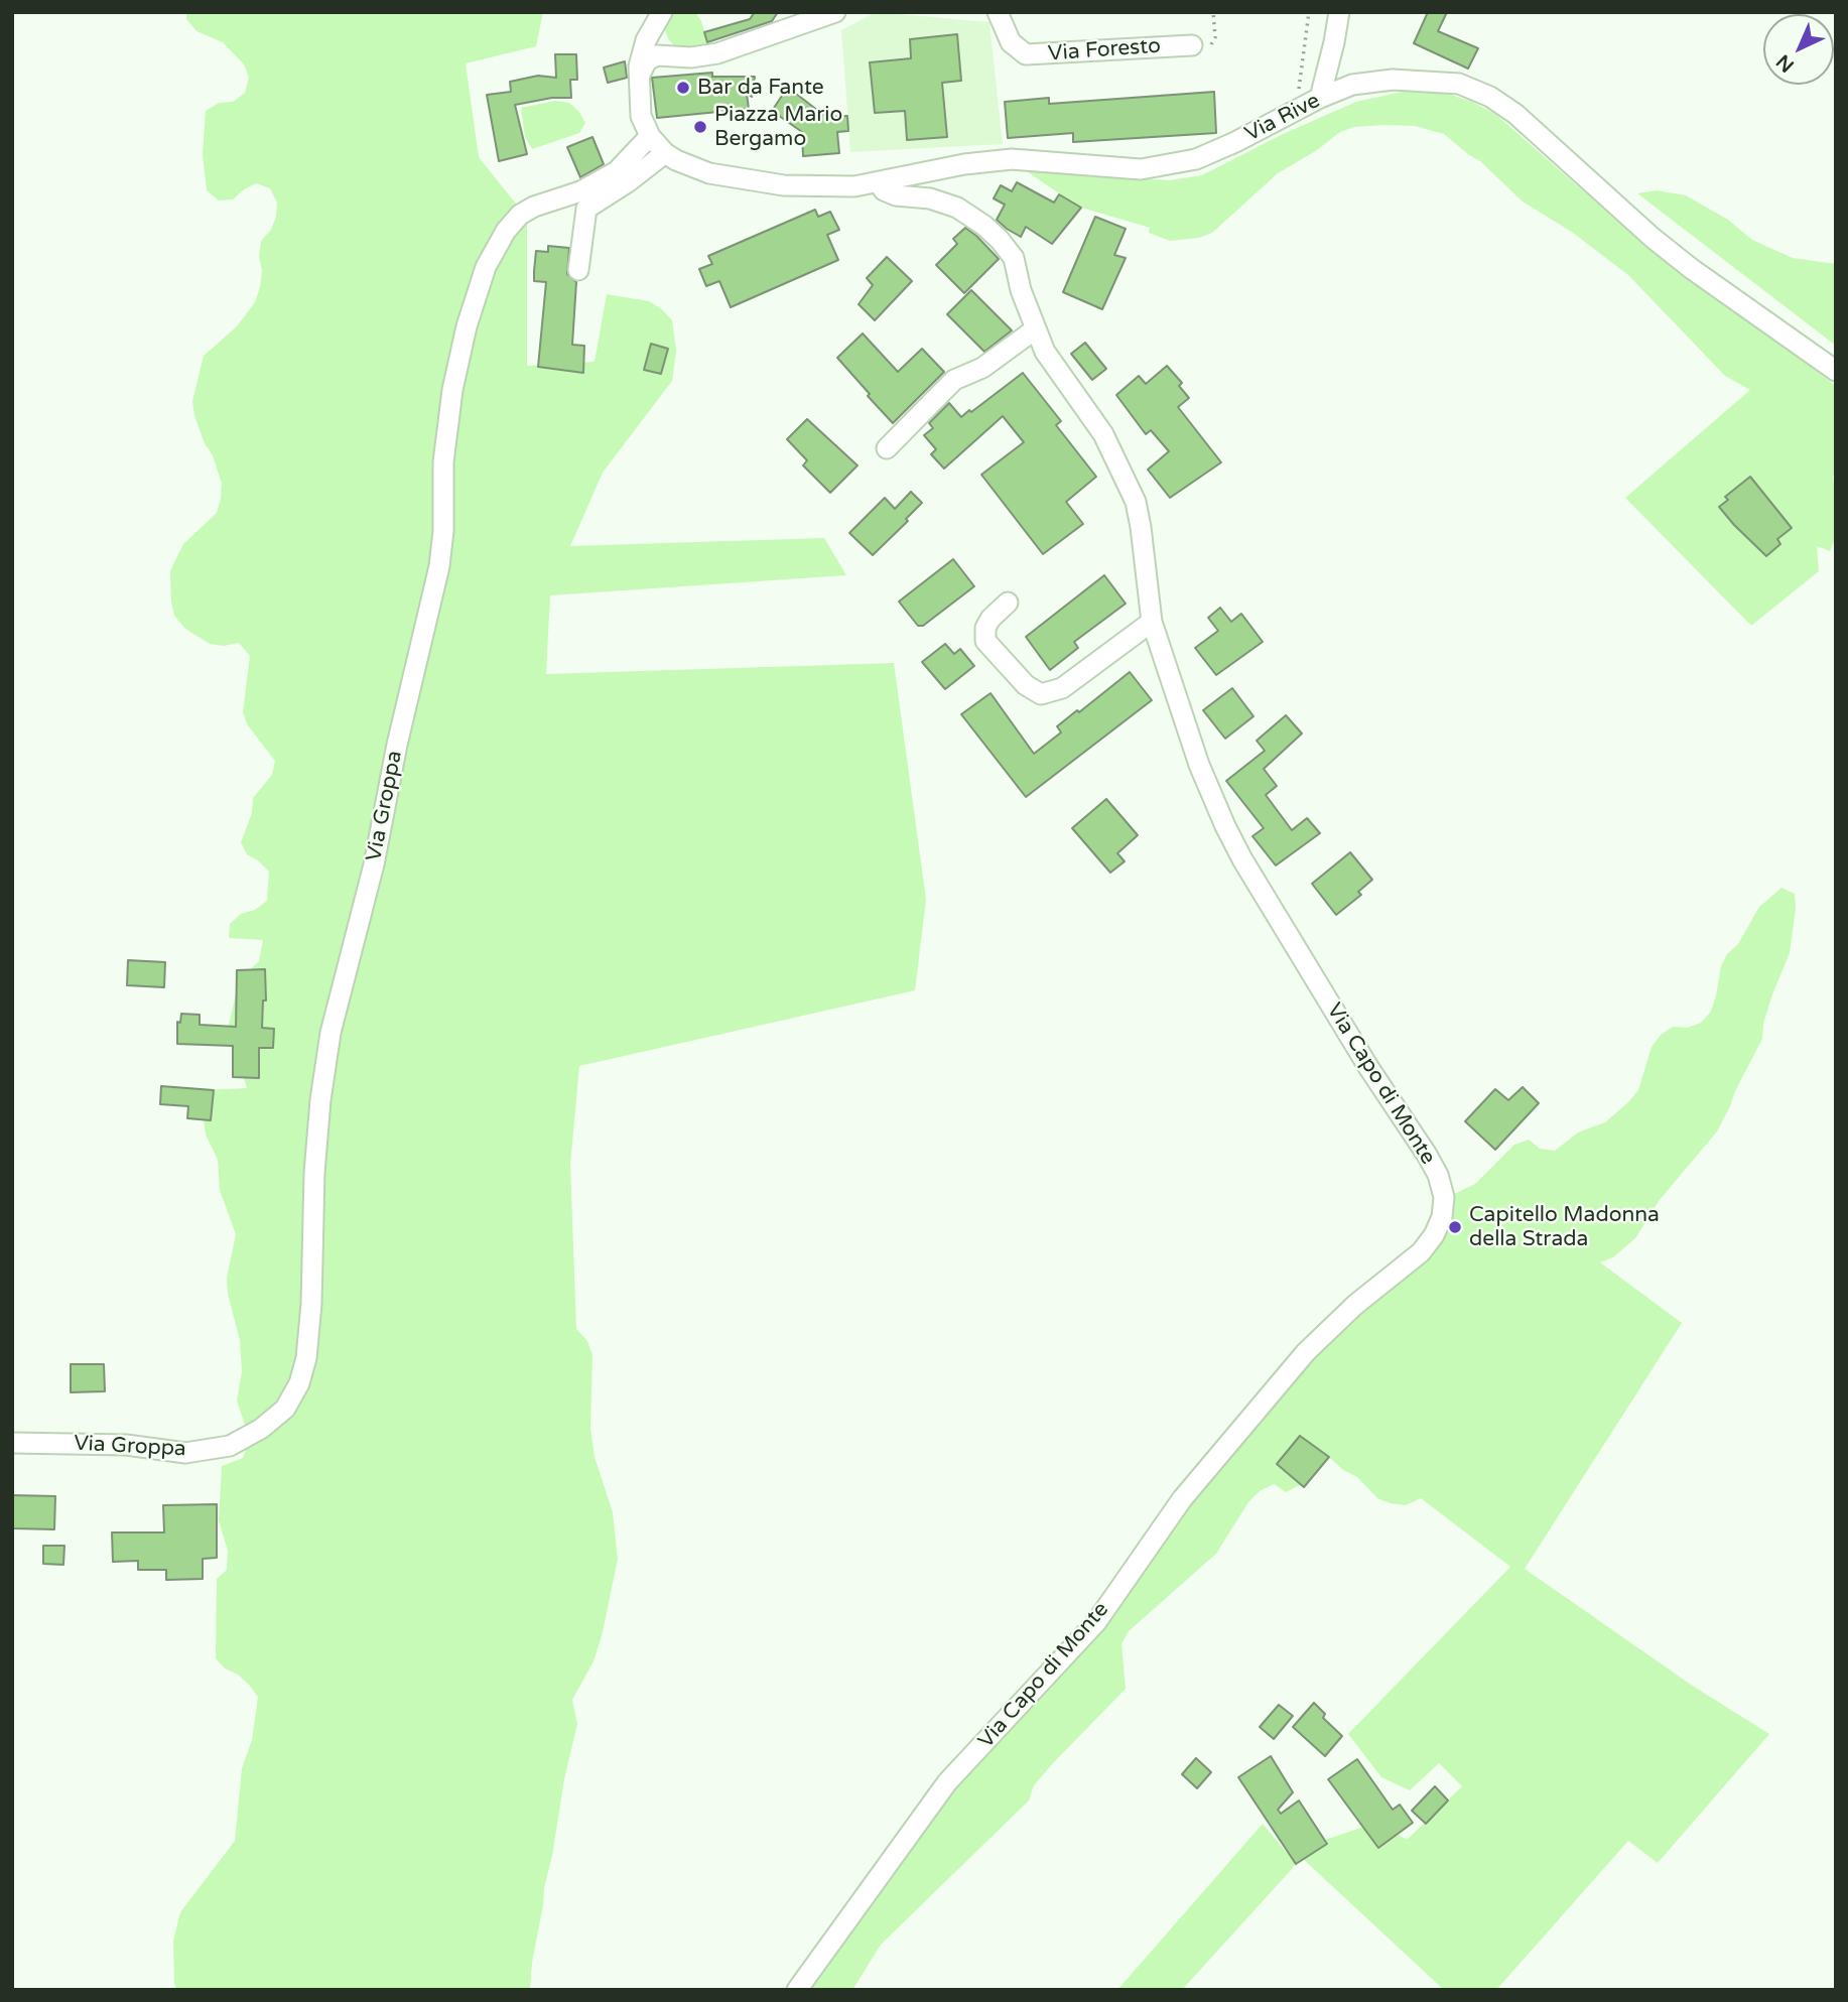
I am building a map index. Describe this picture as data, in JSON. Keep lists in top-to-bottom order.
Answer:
{
  "streets": {
    "street": [
      "Via Foresto",
      "Via Rive",
      "Via Groppa",
      "Via Capo di Monte"
    ]
  },
  "crossings": [
    ["Via Rive", "Via Groppa"],
    ["Via Rive", "Via Capo di Monte"]
  ],
  "places": ["Bar da Fante", "Piazza Mario Bergamo", "Capitello Madonna della Strada"],
  "north": "bottom left"
}
